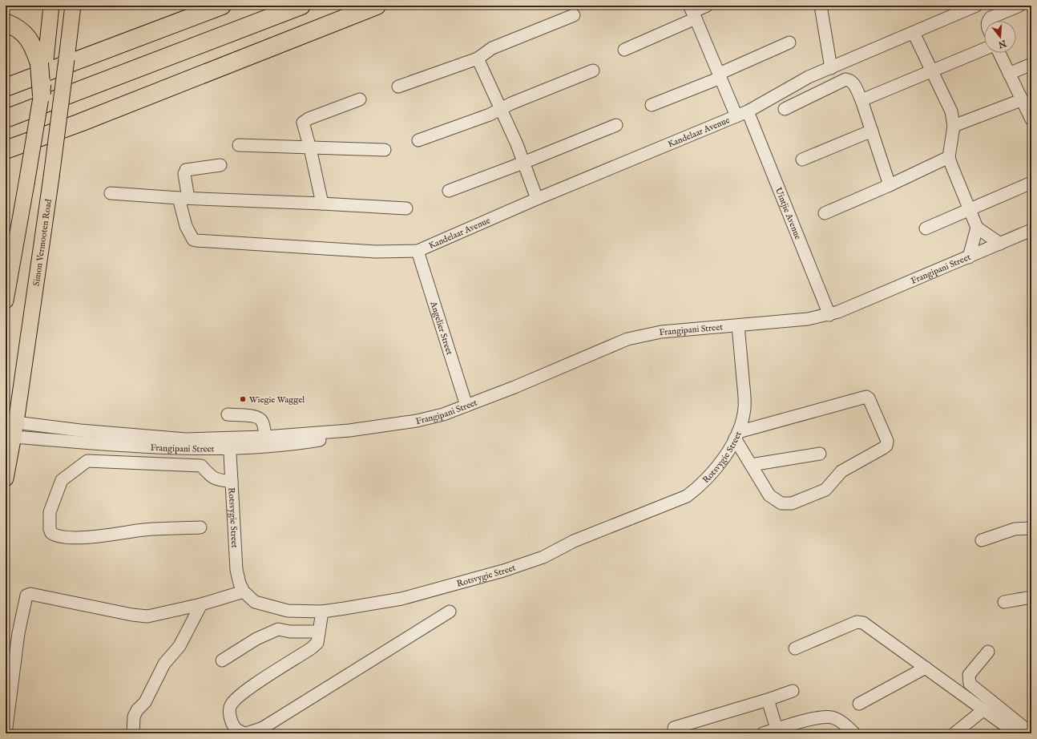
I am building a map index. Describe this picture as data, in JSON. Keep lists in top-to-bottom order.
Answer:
{
  "streets": {
    "main road": ["Simon Vermooten Road"],
    "street": [
      "Kandelaar Avenue",
      "Uintjie Avenue",
      "Frangipani Street",
      "Angelier Street",
      "Rotsvygie Street"
    ]
  },
  "crossings": [
    ["Kandelaar Avenue", "Uintjie Avenue"],
    ["Kandelaar Avenue", "Angelier Street"],
    ["Uintjie Avenue", "Frangipani Street"],
    ["Simon Vermooten Road", "Frangipani Street"],
    ["Frangipani Street", "Angelier Street"],
    ["Frangipani Street", "Rotsvygie Street"]
  ],
  "places": ["Wiegie Waggel"],
  "north": "bottom"
}
